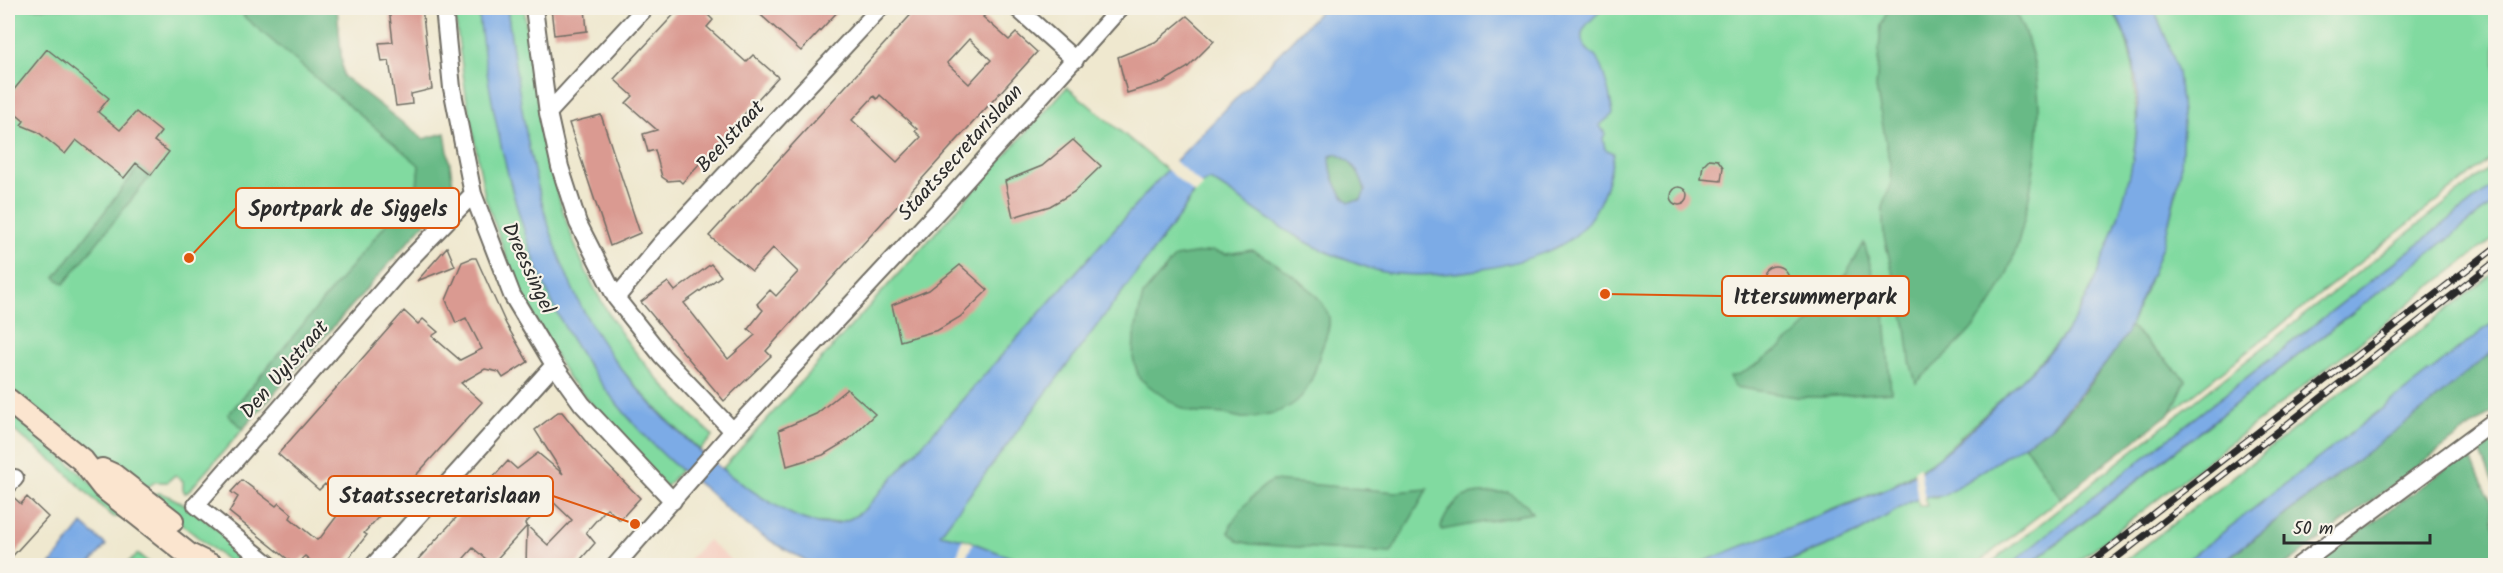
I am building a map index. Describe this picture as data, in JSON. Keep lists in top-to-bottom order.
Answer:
{
  "streets": {
    "street": [
      "Beelstraat",
      "Staatssecretarislaan",
      "Dreessingel",
      "Den Uylstraat"
    ]
  },
  "crossings": [
    ["Staatssecretarislaan", "Dreessingel"],
    ["Dreessingel", "Den Uylstraat"]
  ],
  "places": ["Sportpark de Siggels", "Ittersummerpark", "Staatssecretarislaan"],
  "scale_bar": "50 m"
}
